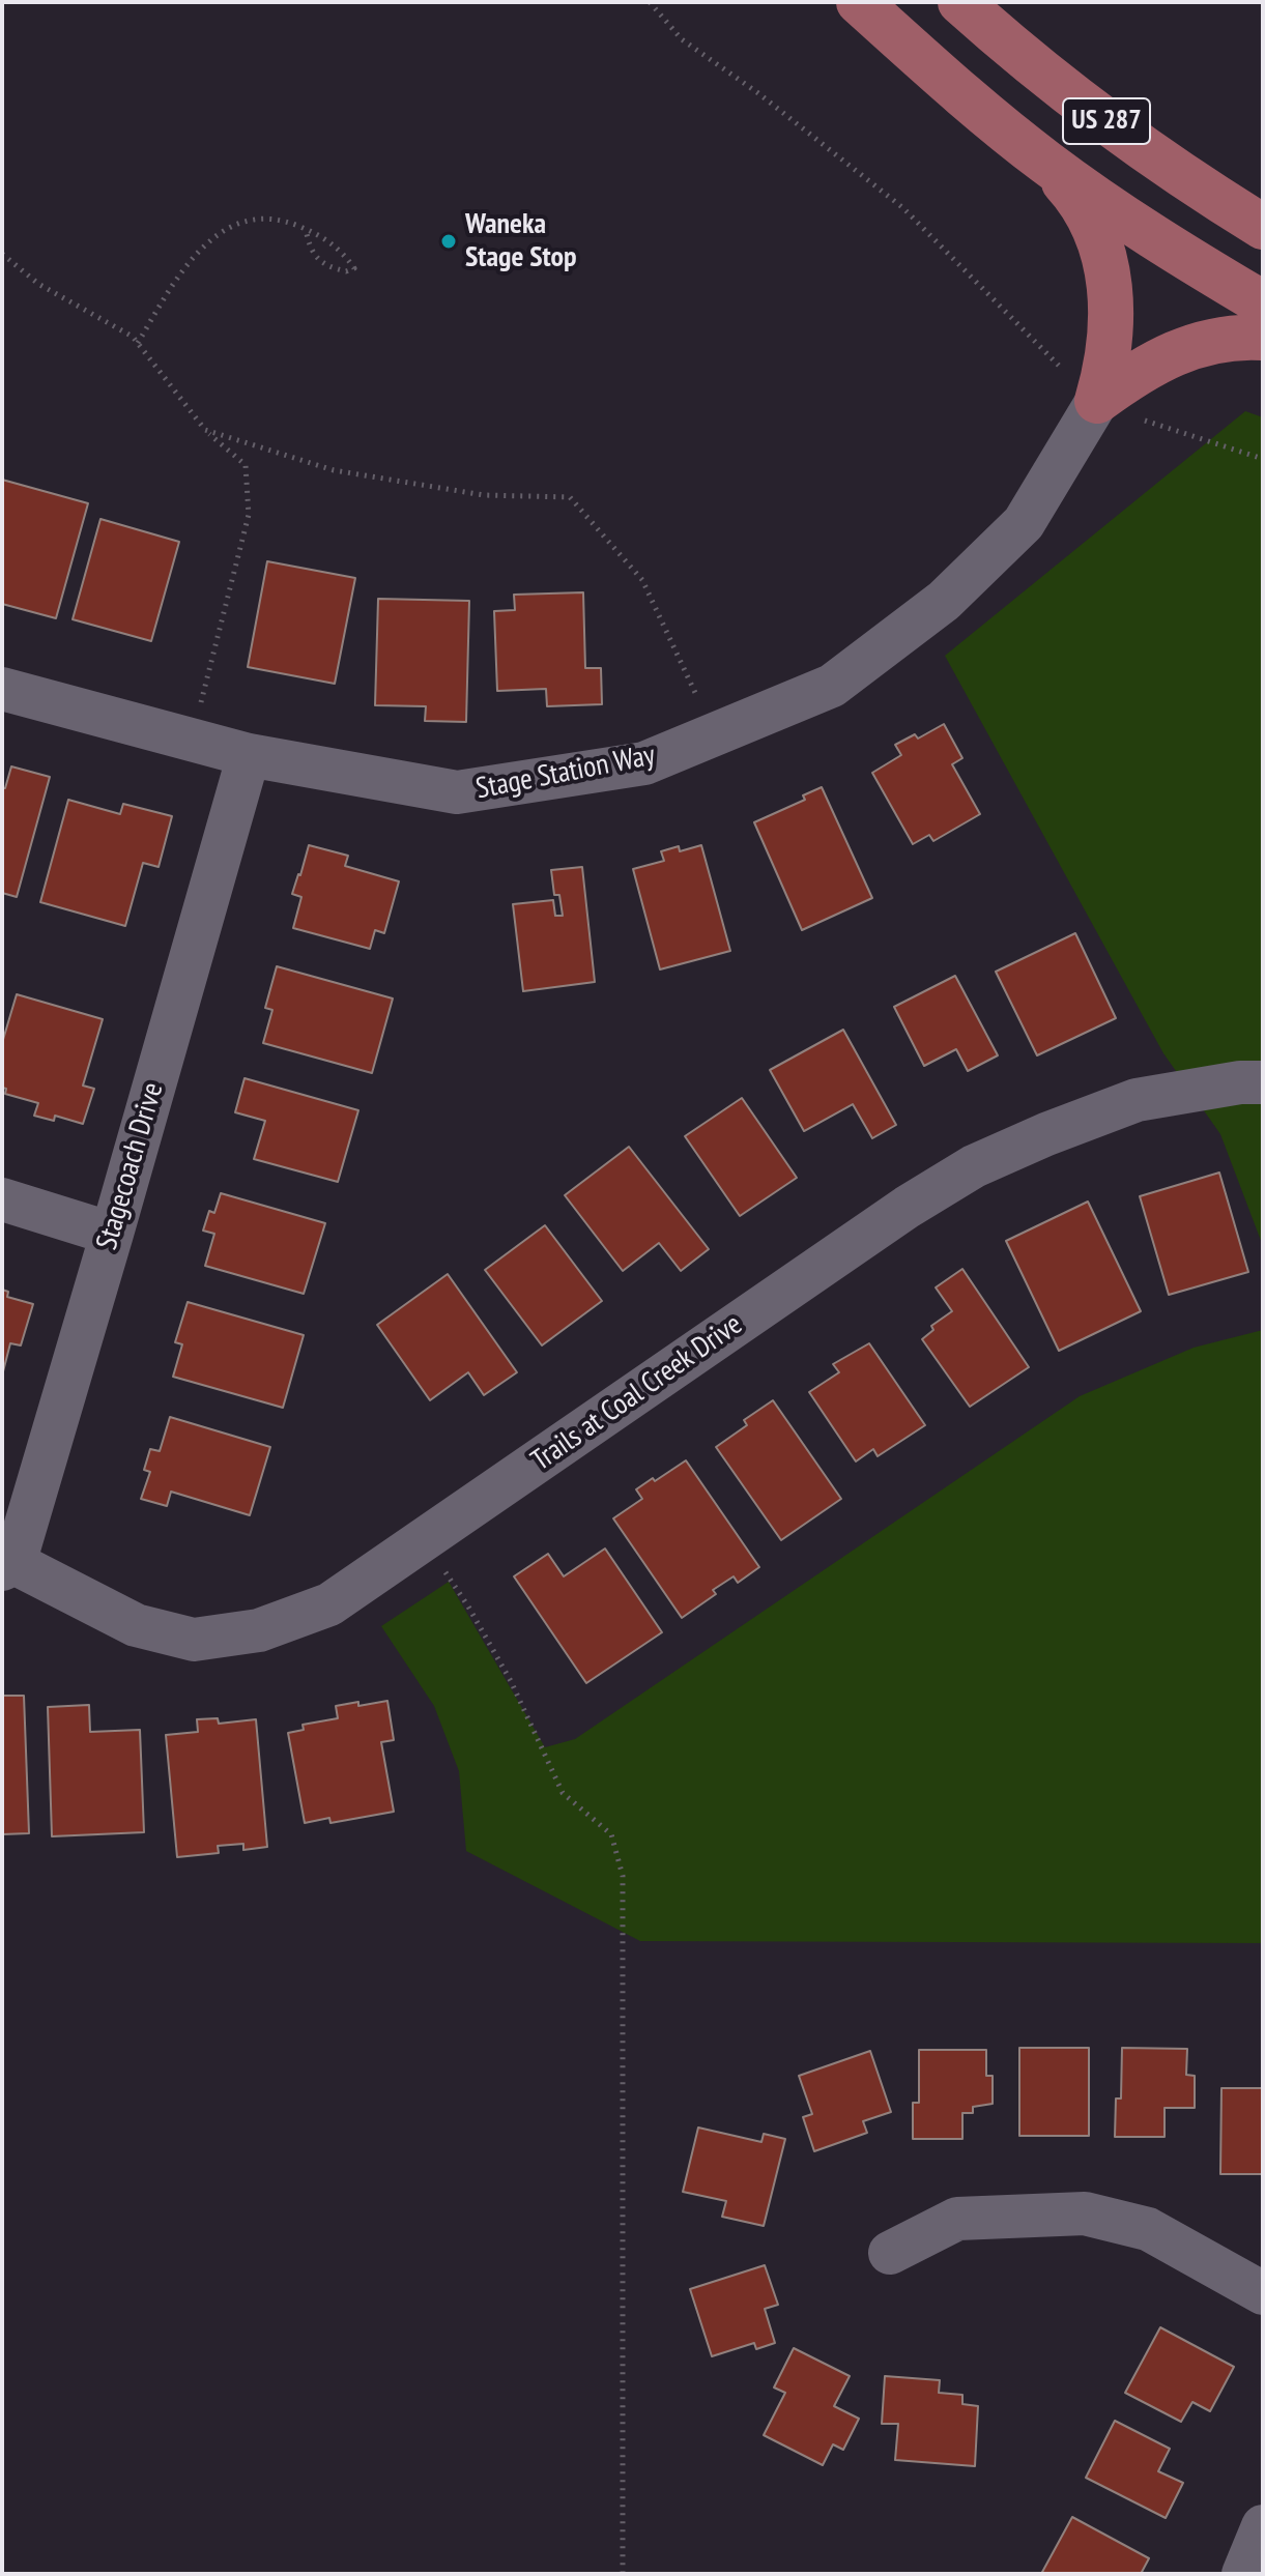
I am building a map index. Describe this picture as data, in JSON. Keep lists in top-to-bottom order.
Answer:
{
  "streets": {
    "main road": ["US 287"],
    "street": ["Stage Station Way", "Stagecoach Drive", "Trails at Coal Creek Drive"]
  },
  "crossings": [
    ["Stage Station Way", "Stagecoach Drive"],
    ["Stagecoach Drive", "Trails at Coal Creek Drive"]
  ],
  "places": ["Waneka Stage Stop"]
}
